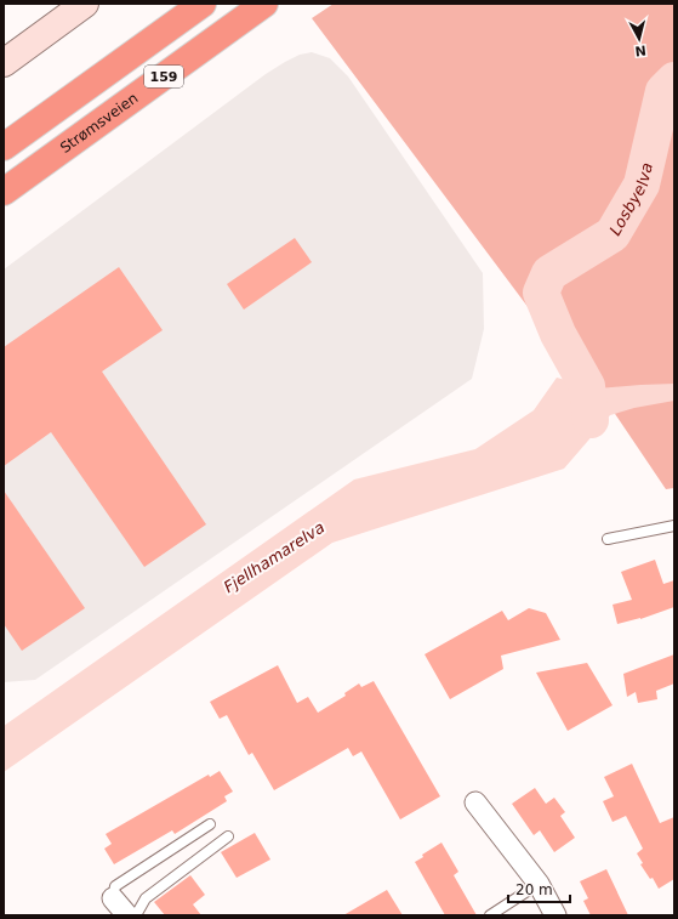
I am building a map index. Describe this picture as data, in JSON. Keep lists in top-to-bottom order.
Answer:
{
  "streets": {
    "highway": ["159", "Strømsveien"]
  },
  "water": ["Losbyelva", "Fjellhamarelva"],
  "scale_bar": "20 m",
  "north": "bottom"
}
